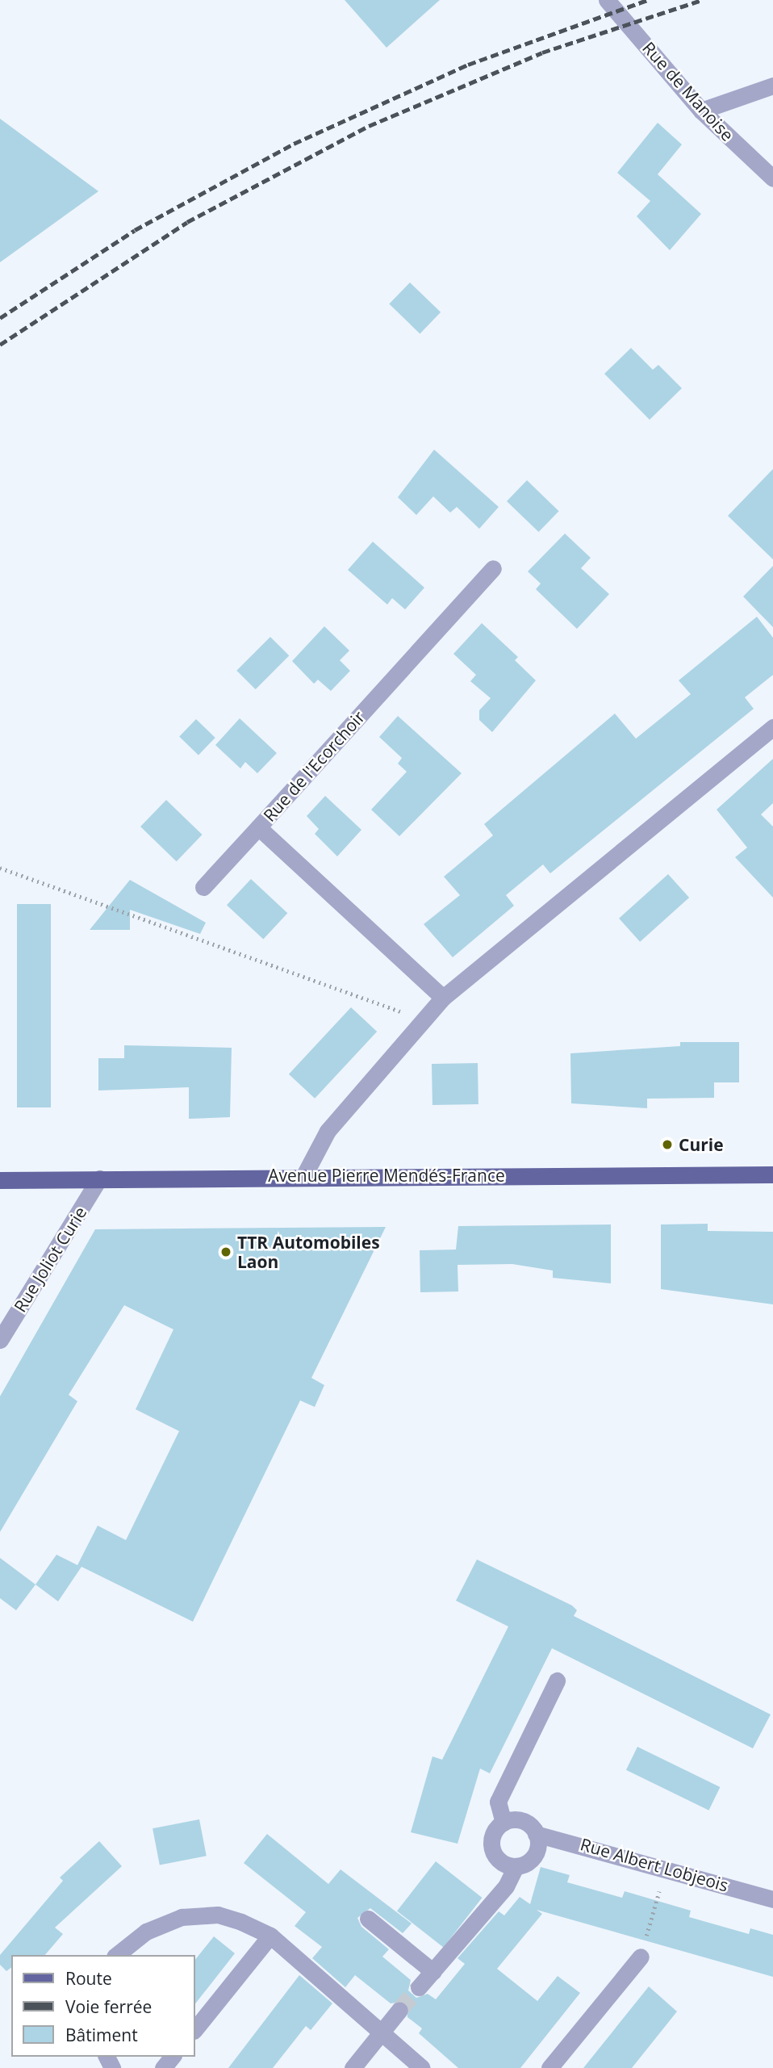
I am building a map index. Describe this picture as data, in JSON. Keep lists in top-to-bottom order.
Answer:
{
  "streets": {
    "main road": ["Avenue Pierre Mendés-France"],
    "street": [
      "Rue de Manoise",
      "Rue de l'Ecorchoir",
      "Rue Joliot Curie",
      "Rue Albert Lobjeois"
    ]
  },
  "crossings": [
    ["Avenue Pierre Mendés-France", "Rue Joliot Curie"]
  ],
  "places": ["Curie", "TTR Automobiles Laon"],
  "legend": ["Route", "Voie ferrée", "Bâtiment"]
}
